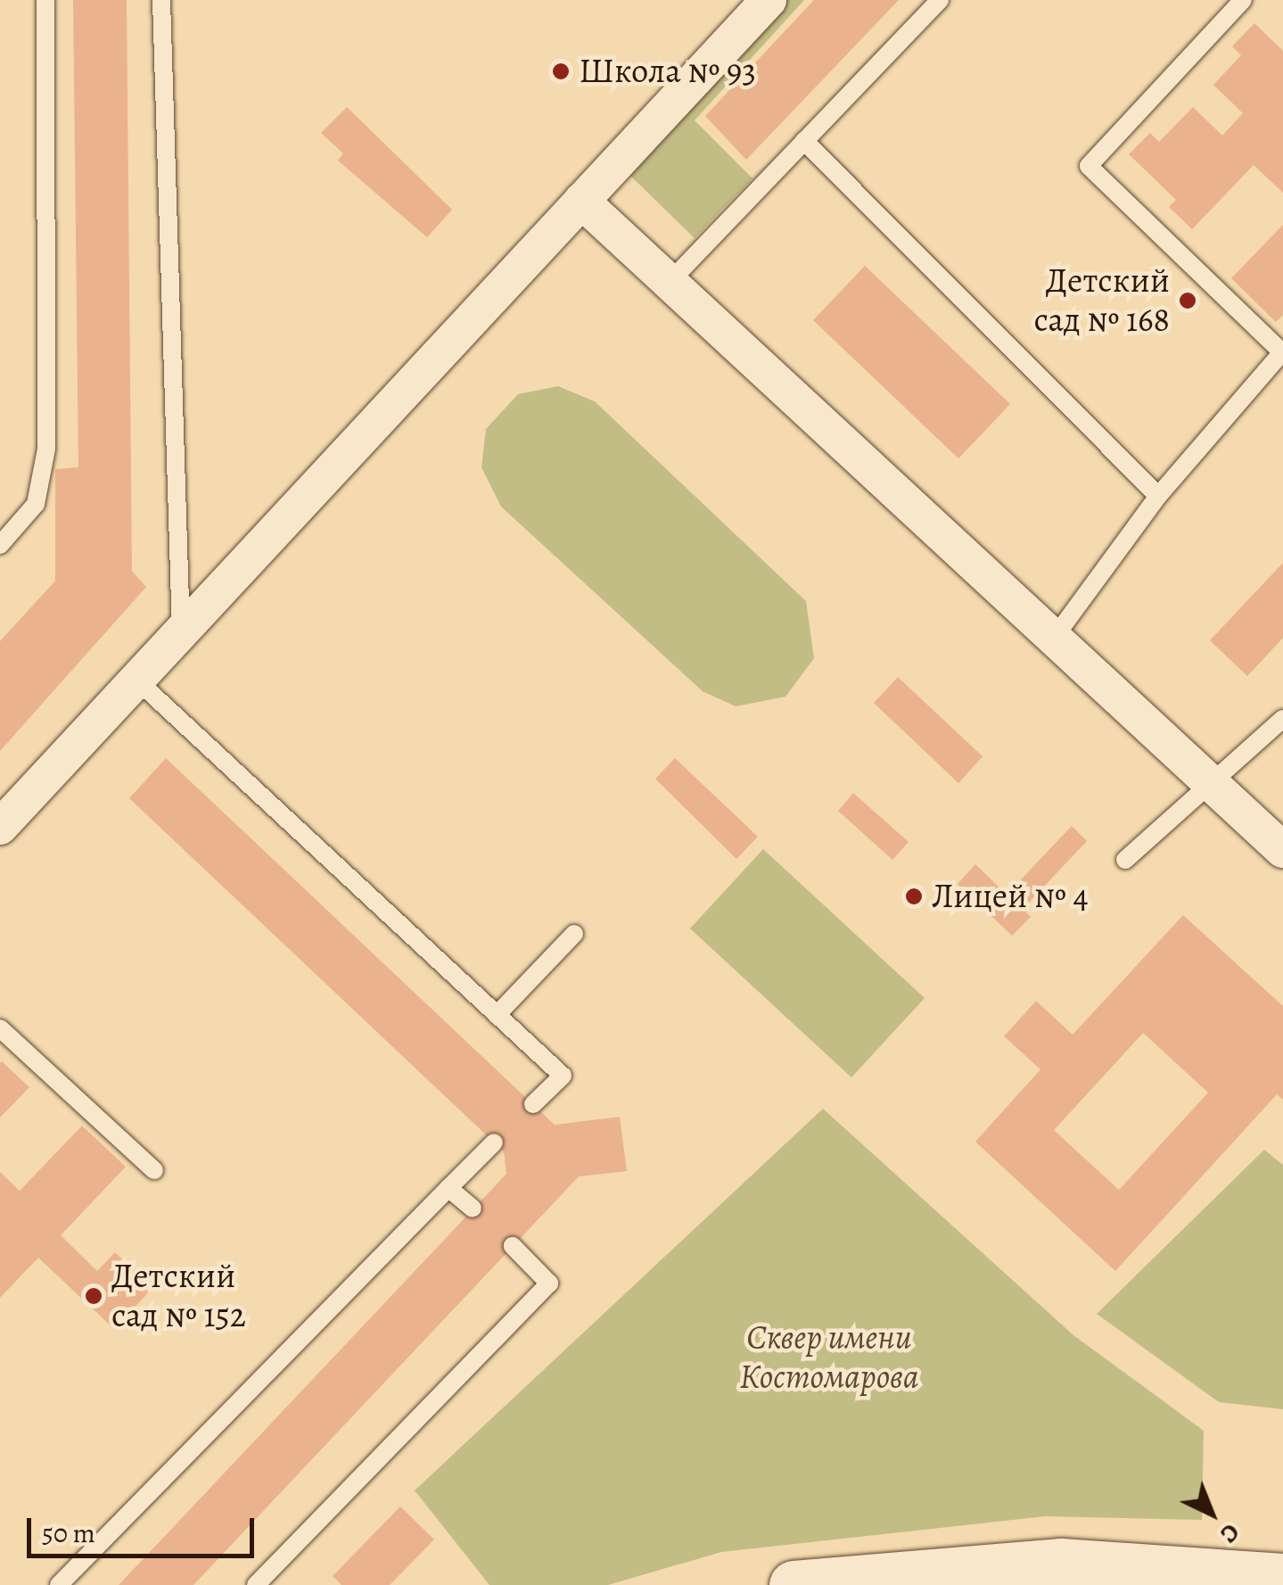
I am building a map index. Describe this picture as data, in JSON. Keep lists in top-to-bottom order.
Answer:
{
  "parks": ["Сквер имени Костомарова"],
  "places": [
    "Школа № 93",
    "Детский сад № 168",
    "Лицей № 4",
    "Детский сад № 152"
  ],
  "scale_bar": "50 m",
  "north": "bottom right"
}
